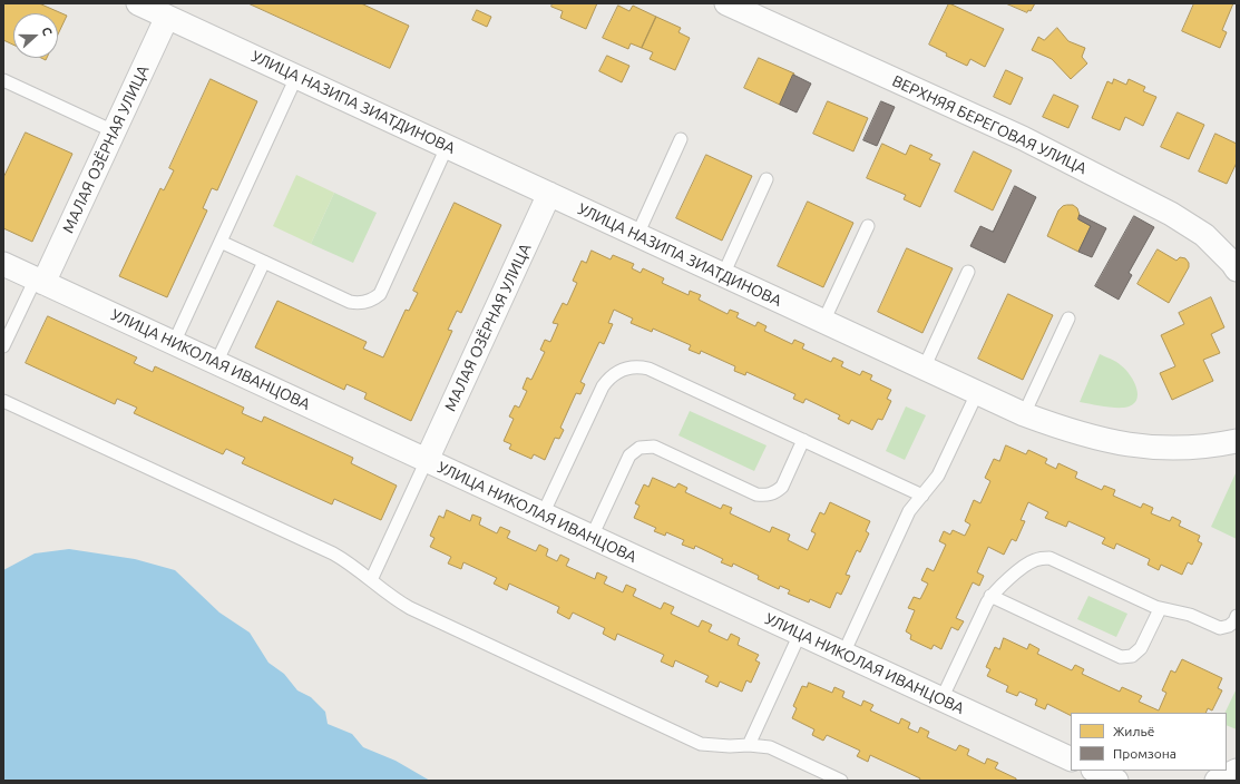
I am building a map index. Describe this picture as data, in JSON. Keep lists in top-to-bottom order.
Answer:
{
  "streets": {
    "street": [
      "УЛИЦА НАЗИПА ЗИАТДИНОВА",
      "ВЕРХНЯЯ БЕРЕГОВАЯ УЛИЦА",
      "МАЛАЯ ОЗЁРНАЯ УЛИЦА",
      "УЛИЦА НИКОЛАЯ ИВАНЦОВА"
    ]
  },
  "crossings": [
    ["УЛИЦА НАЗИПА ЗИАТДИНОВА", "МАЛАЯ ОЗЁРНАЯ УЛИЦА"],
    ["МАЛАЯ ОЗЁРНАЯ УЛИЦА", "УЛИЦА НИКОЛАЯ ИВАНЦОВА"]
  ],
  "legend": ["Жильё", "Промзона"],
  "north": "right"
}
